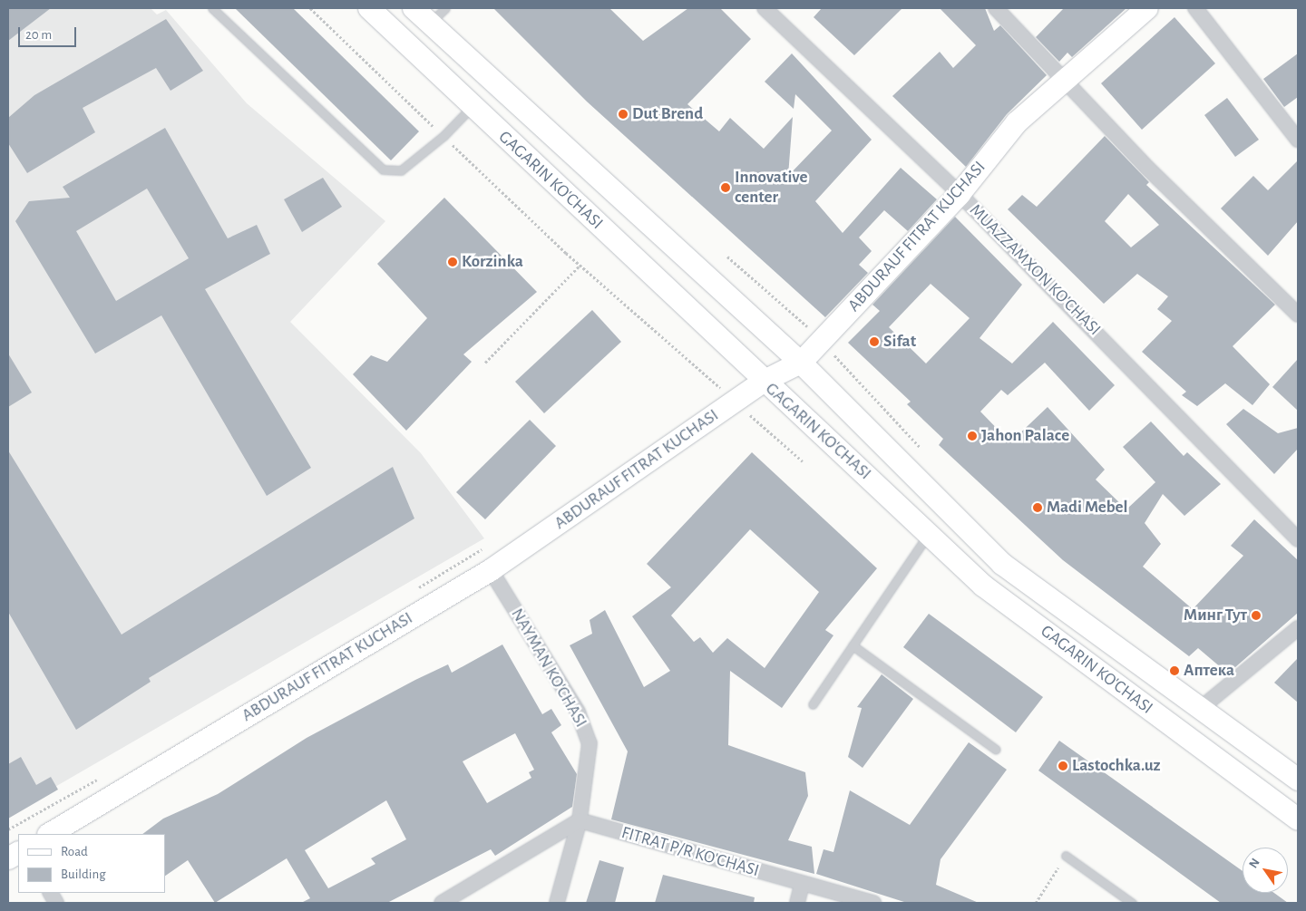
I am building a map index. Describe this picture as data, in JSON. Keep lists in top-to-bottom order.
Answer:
{
  "streets": {
    "main road": ["GAGARIN KO'CHASI", "ABDURAUF FITRAT KUCHASI"],
    "street": ["MUAZZAMXON KO'CHASI", "NAYMAN KO'CHASI", "FITRAT P/R KO'CHASI"]
  },
  "crossings": [
    ["GAGARIN KO'CHASI", "ABDURAUF FITRAT KUCHASI"],
    ["ABDURAUF FITRAT KUCHASI", "MUAZZAMXON KO'CHASI"],
    ["ABDURAUF FITRAT KUCHASI", "NAYMAN KO'CHASI"],
    ["NAYMAN KO'CHASI", "FITRAT P/R KO'CHASI"]
  ],
  "places": [
    "Dut Brend",
    "Innovative center",
    "Korzinka",
    "Sifat",
    "Jahon Palace",
    "Madi Mebel",
    "Минг Тут",
    "Аптека",
    "Lastochka.uz"
  ],
  "legend": ["Road", "Building"],
  "scale_bar": "20 m",
  "north": "top left"
}
